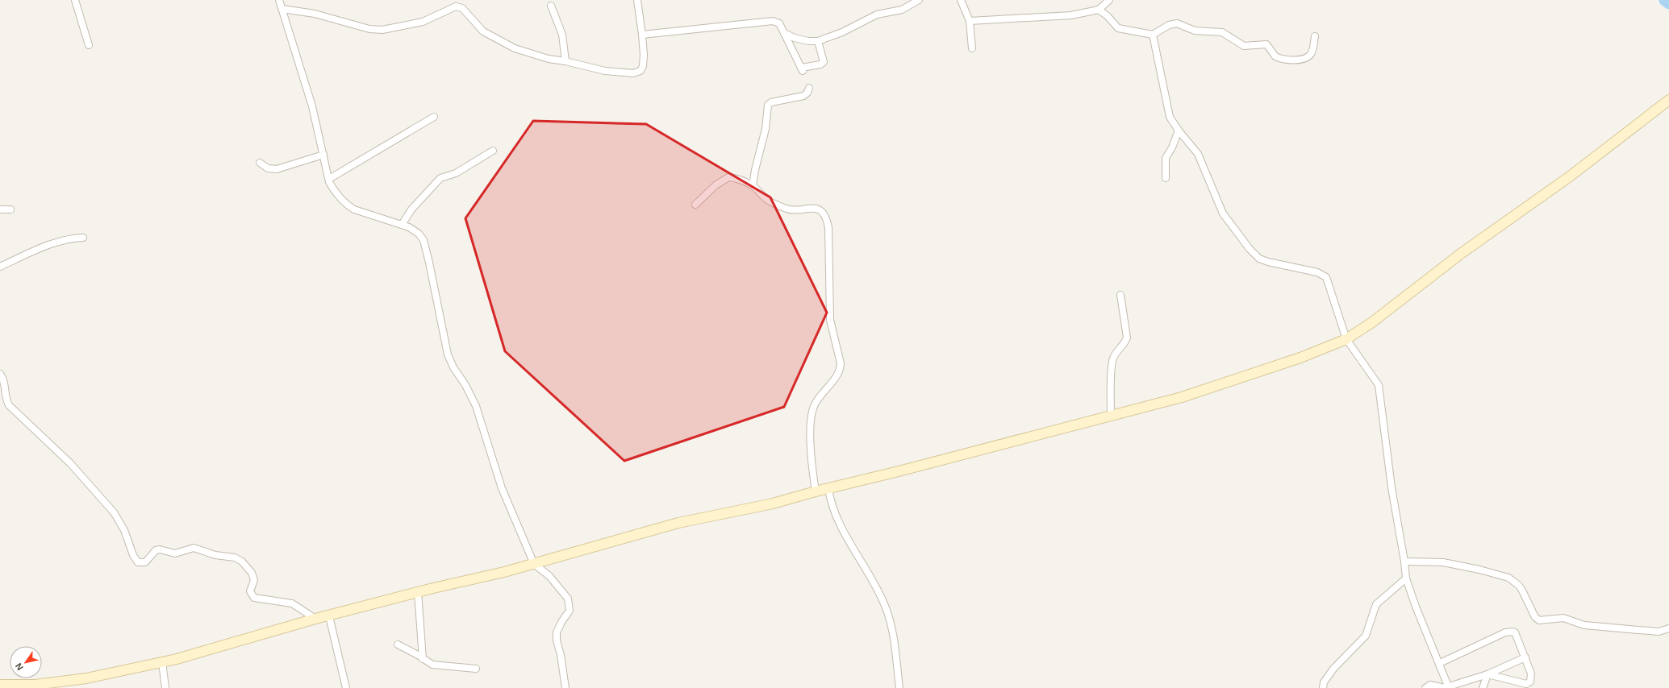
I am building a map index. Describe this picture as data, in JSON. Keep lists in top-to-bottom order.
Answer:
{
  "north": "bottom left"
}
